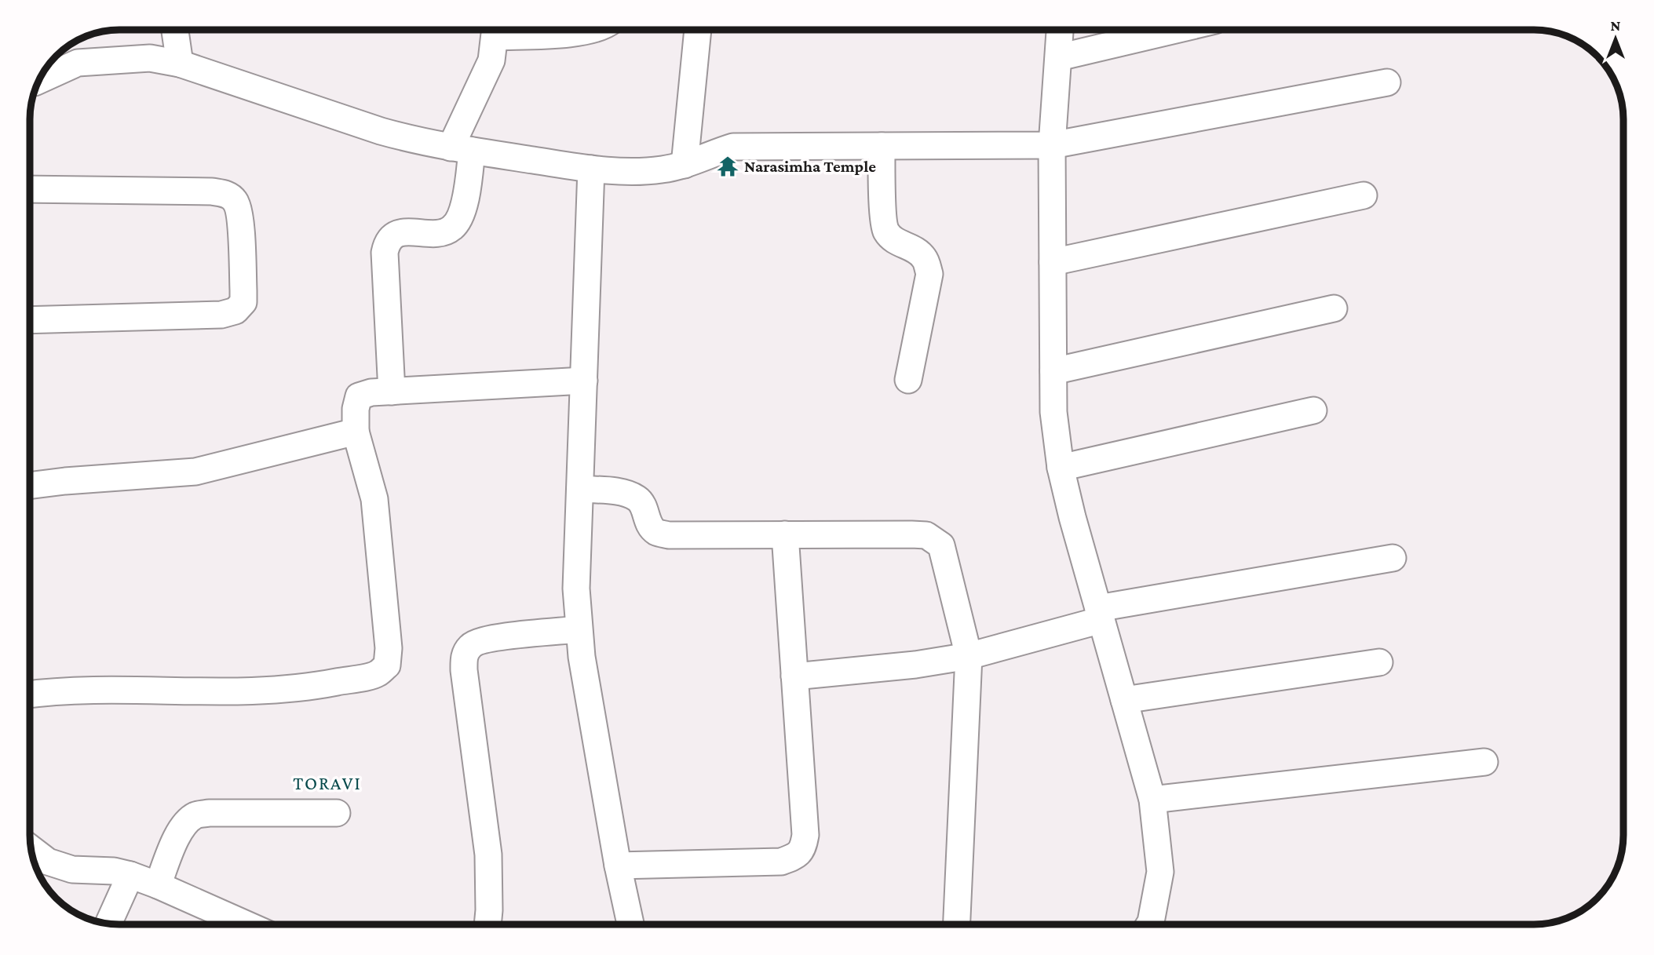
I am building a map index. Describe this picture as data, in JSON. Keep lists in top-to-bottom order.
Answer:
{
  "districts": ["TORAVI"],
  "places": {
    "temple": ["Narasimha Temple"]
  },
  "north": "top"
}
